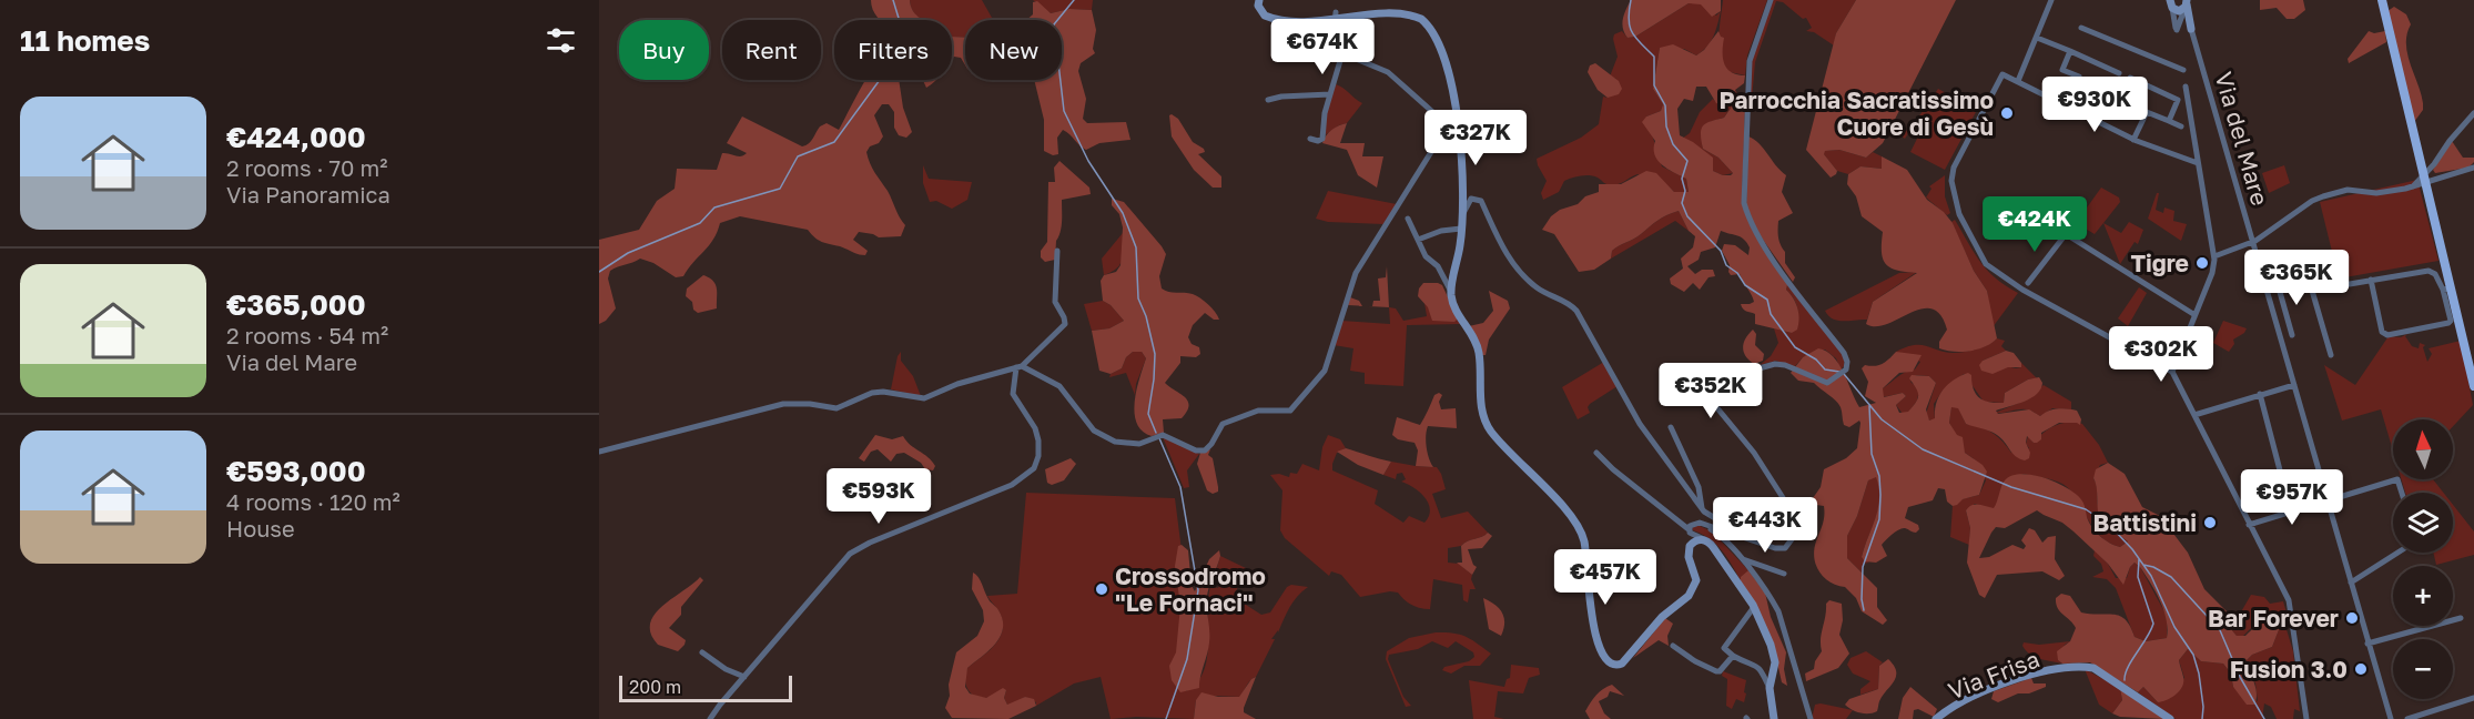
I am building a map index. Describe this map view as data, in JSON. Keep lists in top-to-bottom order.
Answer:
{
  "streets": {
    "street": ["Via del Mare", "Via Frisa"]
  },
  "places": [
    "Parrocchia Sacratissimo Cuore di Gesù",
    "Tigre",
    "Battistini",
    "Crossodromo \"Le Fornaci\"",
    "Bar Forever",
    "Fusion 3.0"
  ],
  "scale_bar": "200 m",
  "north": "top",
  "page": {
    "heading": "11 homes",
    "price": [
      "€674K",
      "€930K",
      "€327K",
      "€424K",
      "€365K",
      "€302K",
      "€352K",
      "€593K",
      "€957K",
      "€443K",
      "€457K"
    ],
    "chip": [
      "Buy",
      "Rent",
      "Filters",
      "New"
    ],
    "list": [
      {
        "name": "€424,000",
        "note": "2 rooms · 70 m² · Via Panoramica"
      },
      {
        "name": "€365,000",
        "note": "2 rooms · 54 m² · Via del Mare"
      },
      {
        "name": "€593,000",
        "note": "4 rooms · 120 m² · House"
      }
    ],
    "map_buttons": ["+", "−"],
    "scale": "200 m"
  }
}
